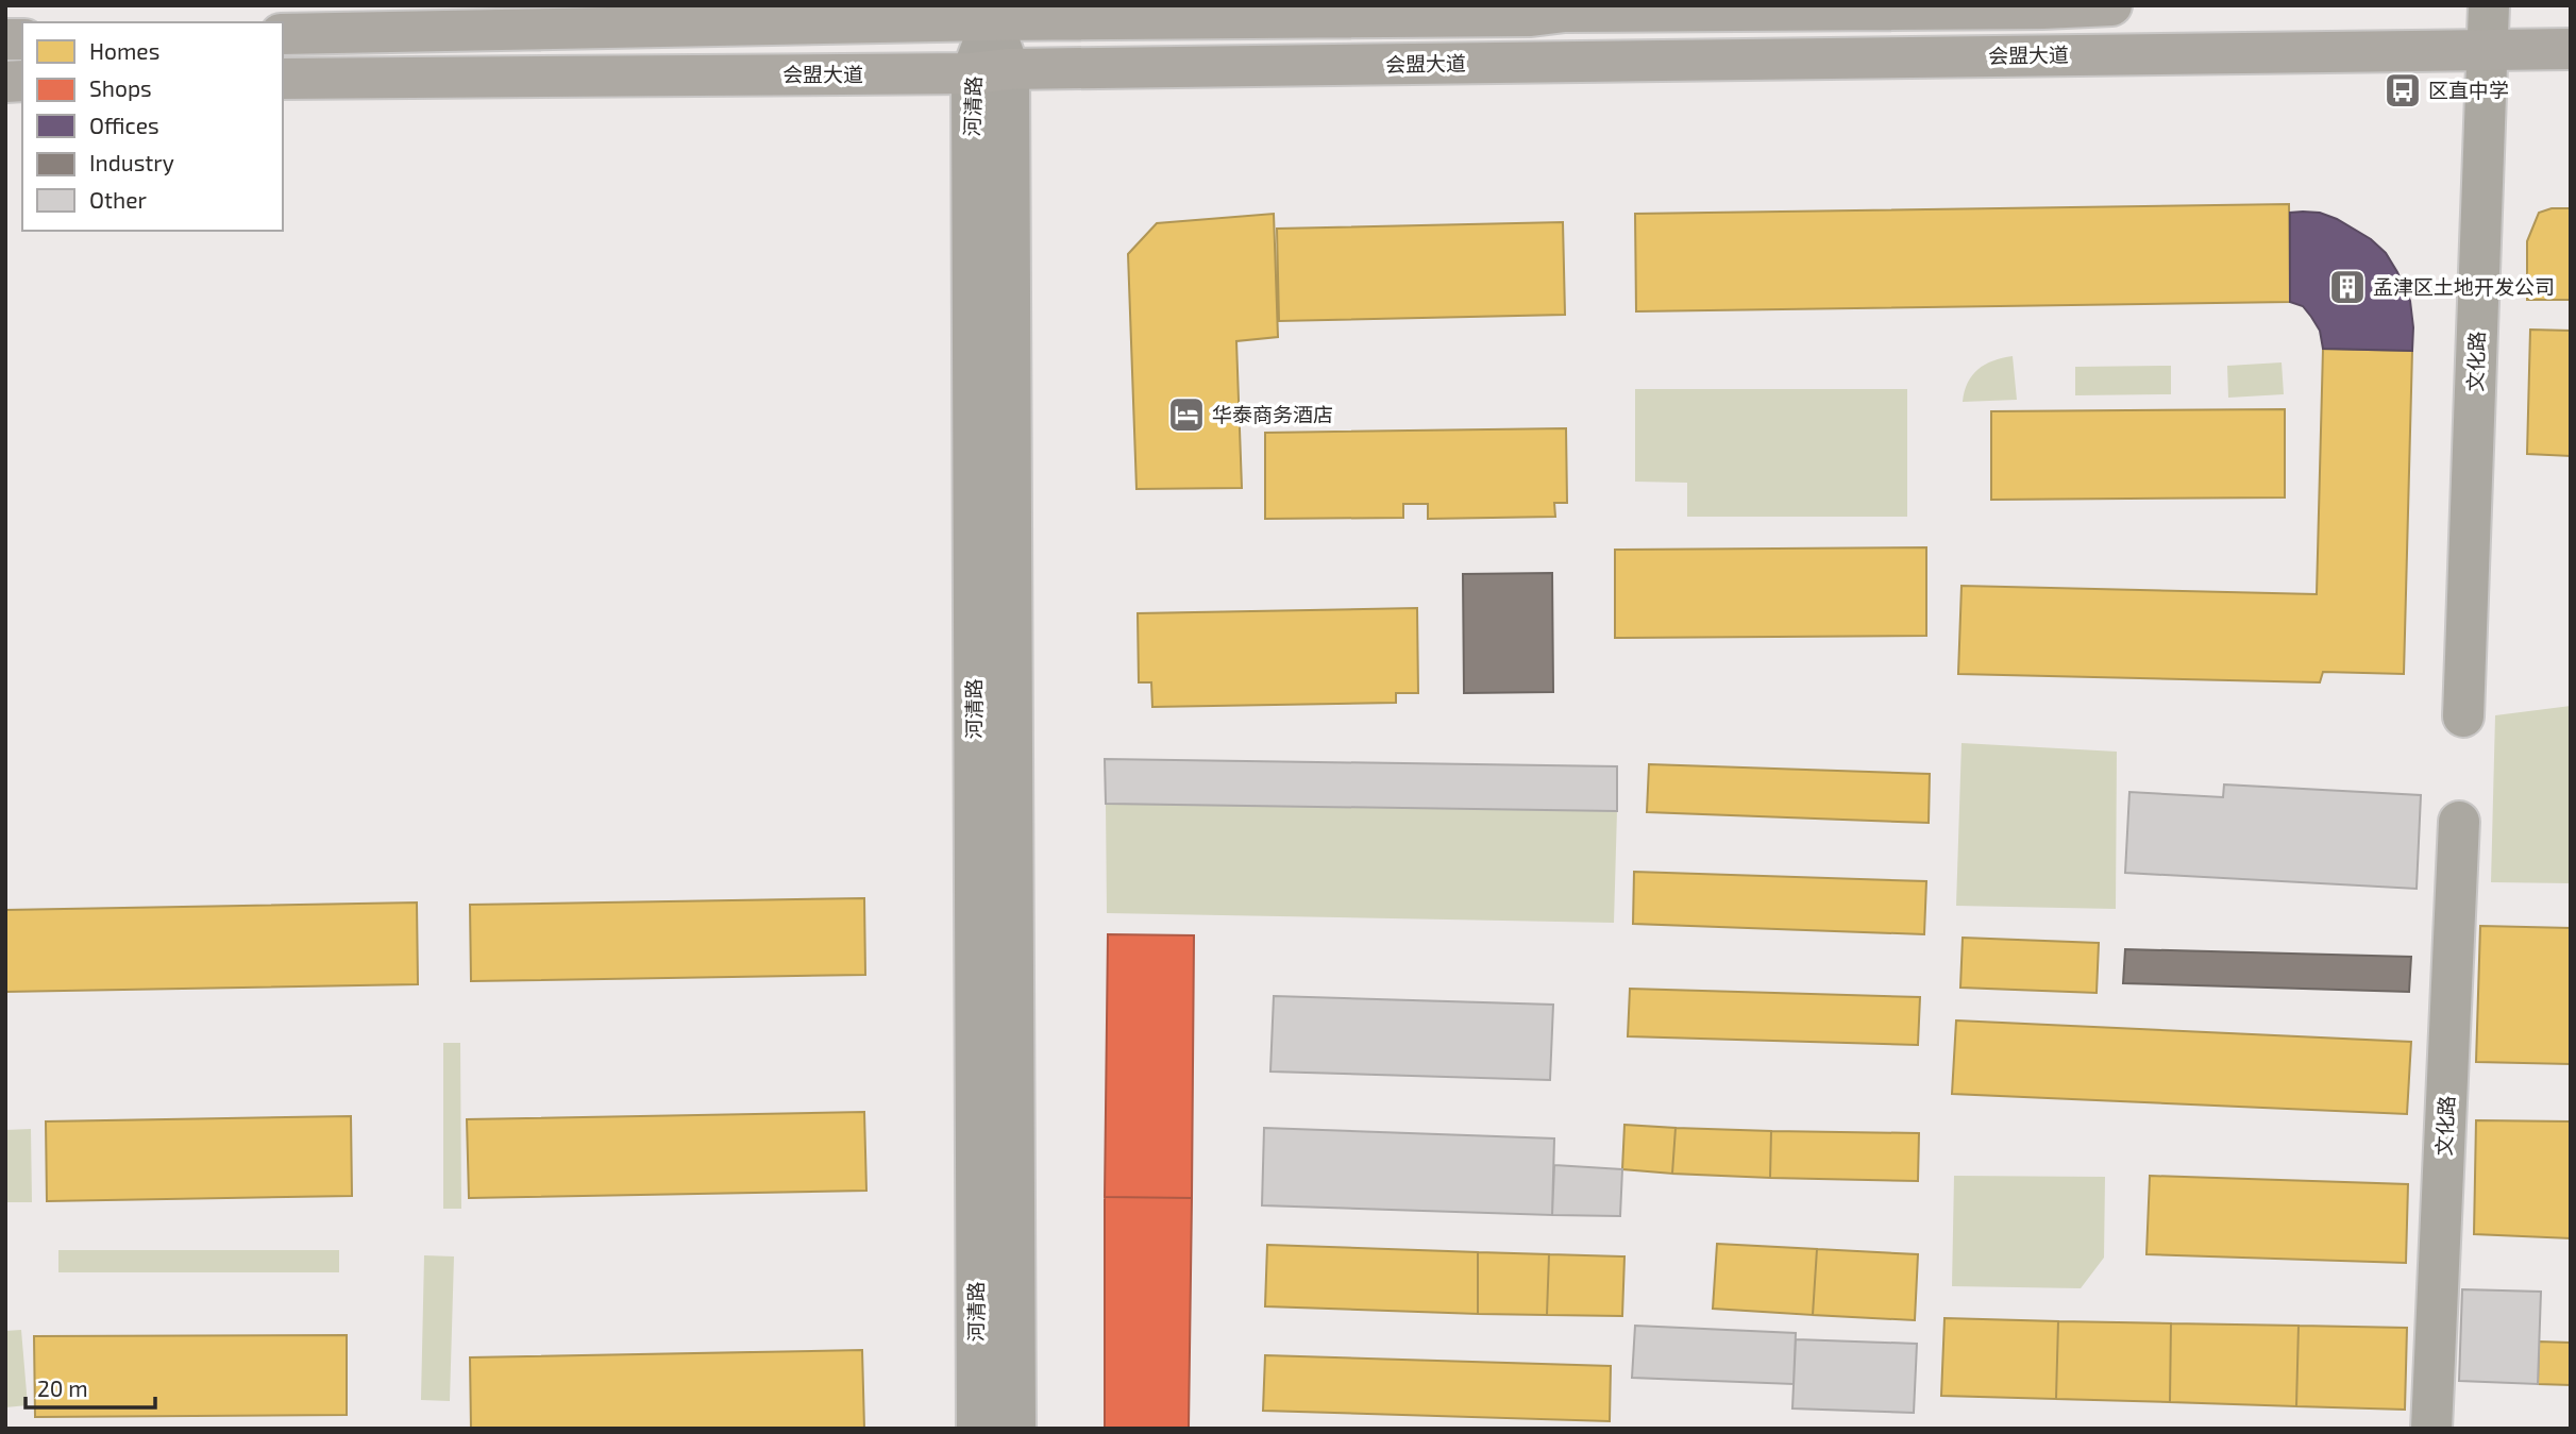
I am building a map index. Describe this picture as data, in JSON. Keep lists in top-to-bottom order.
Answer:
{
  "streets": {
    "main road": ["会盟大道"],
    "street": ["河清路", "文化路"]
  },
  "crossings": [
    ["会盟大道", "河清路"],
    ["会盟大道", "文化路"]
  ],
  "places": {
    "bus stop": ["区直中学"],
    "building": ["孟津区土地开发公司"],
    "hotel": ["华泰商务酒店"]
  },
  "legend": [
    "Homes",
    "Shops",
    "Offices",
    "Industry",
    "Other"
  ],
  "scale_bar": "20 m"
}
